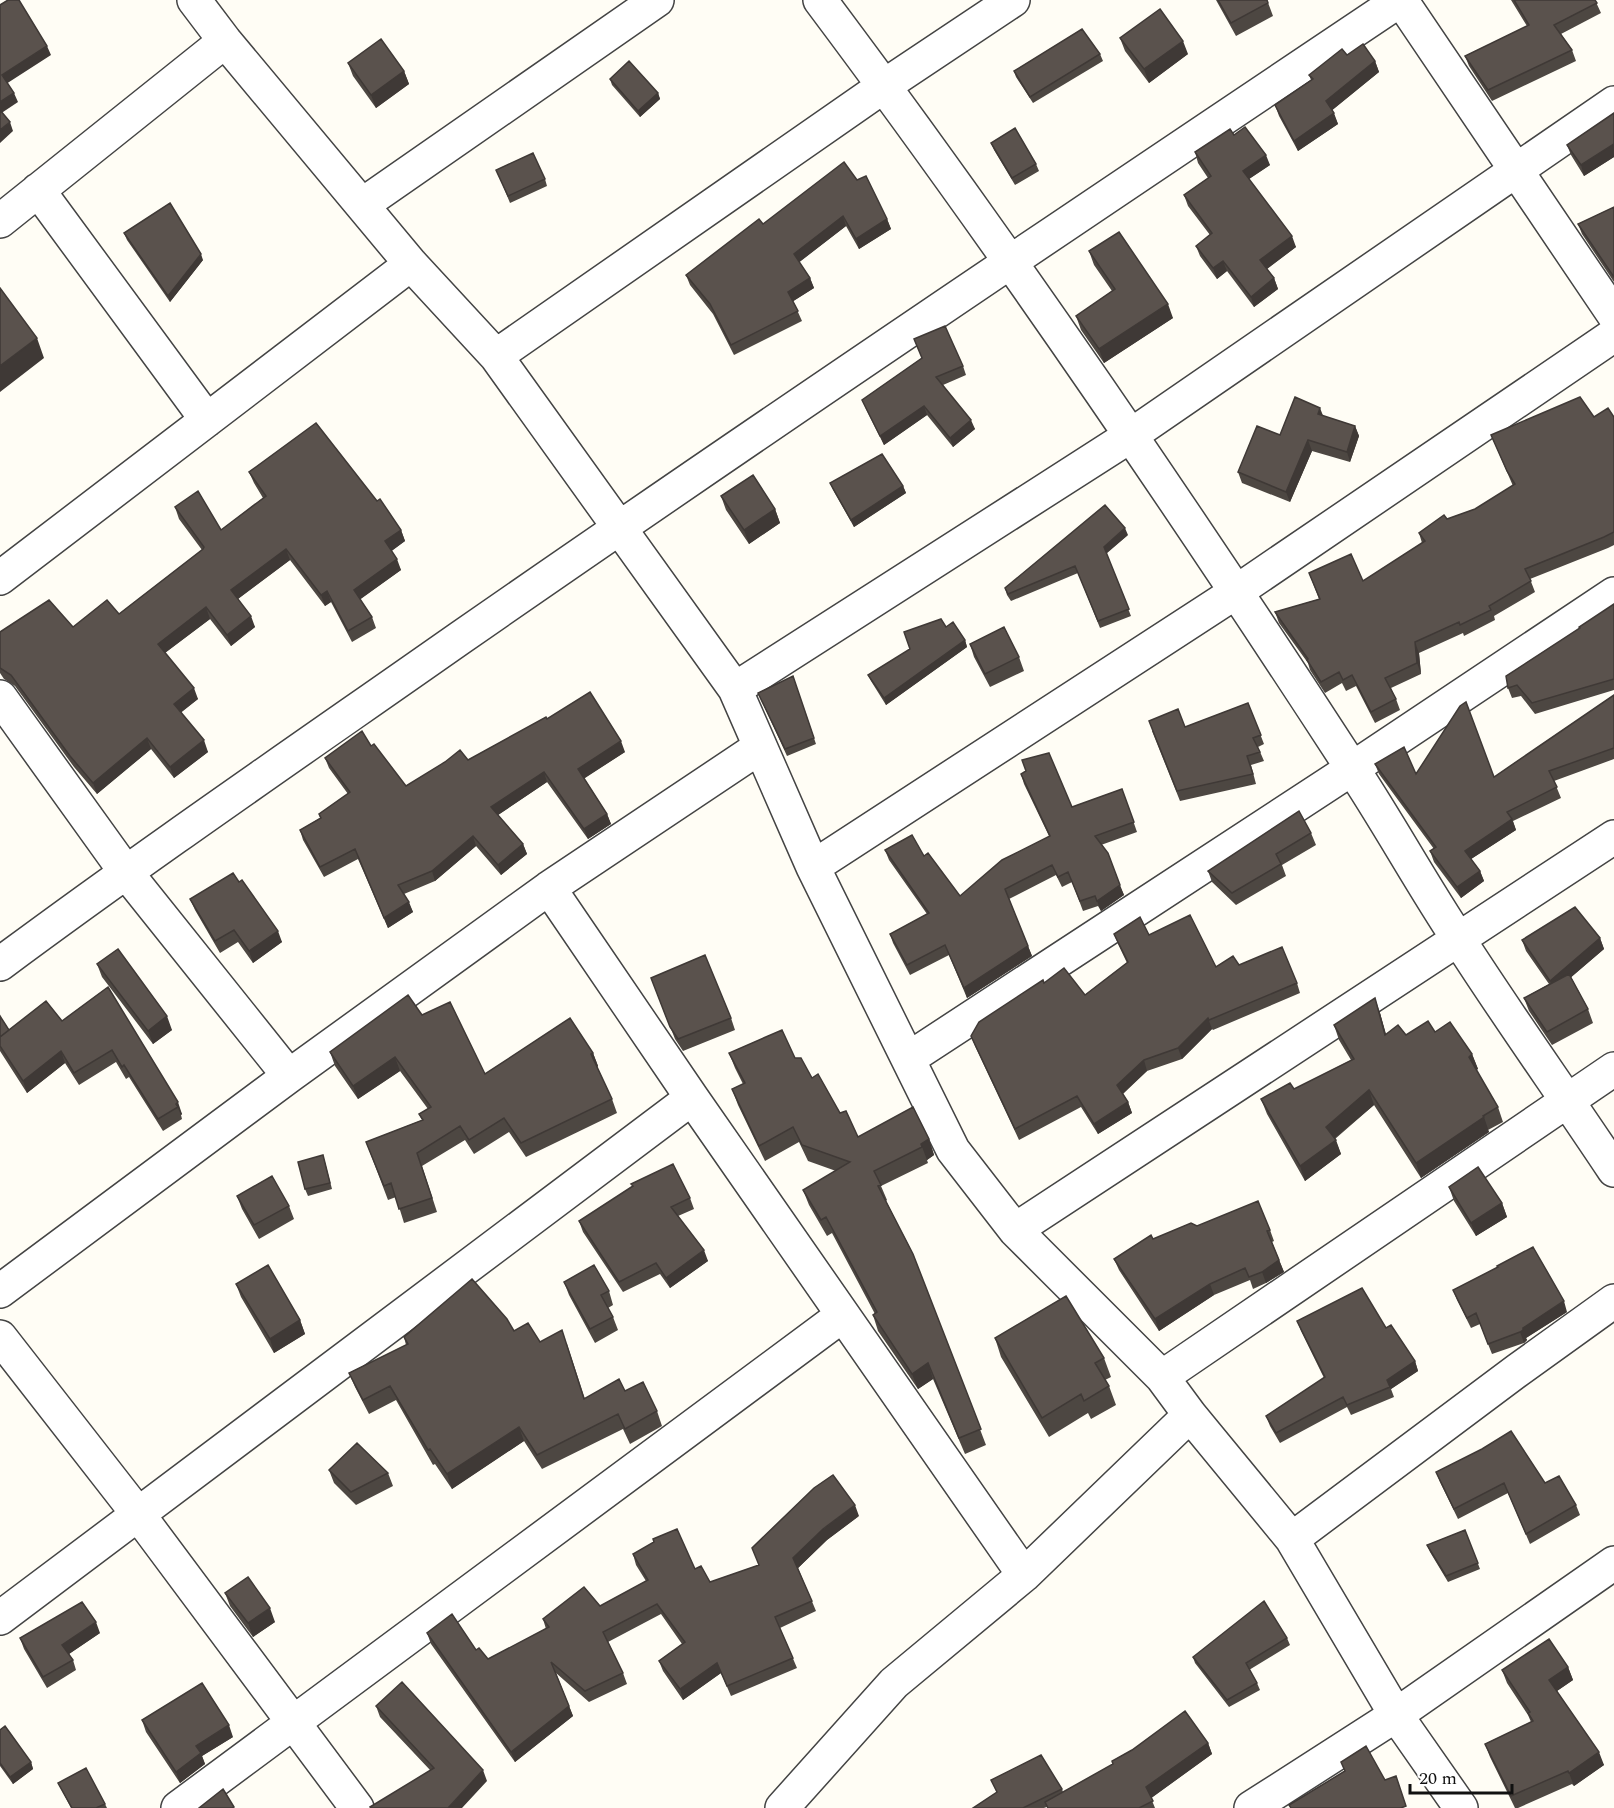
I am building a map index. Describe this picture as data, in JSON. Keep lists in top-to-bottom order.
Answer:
{
  "scale_bar": "20 m"
}
